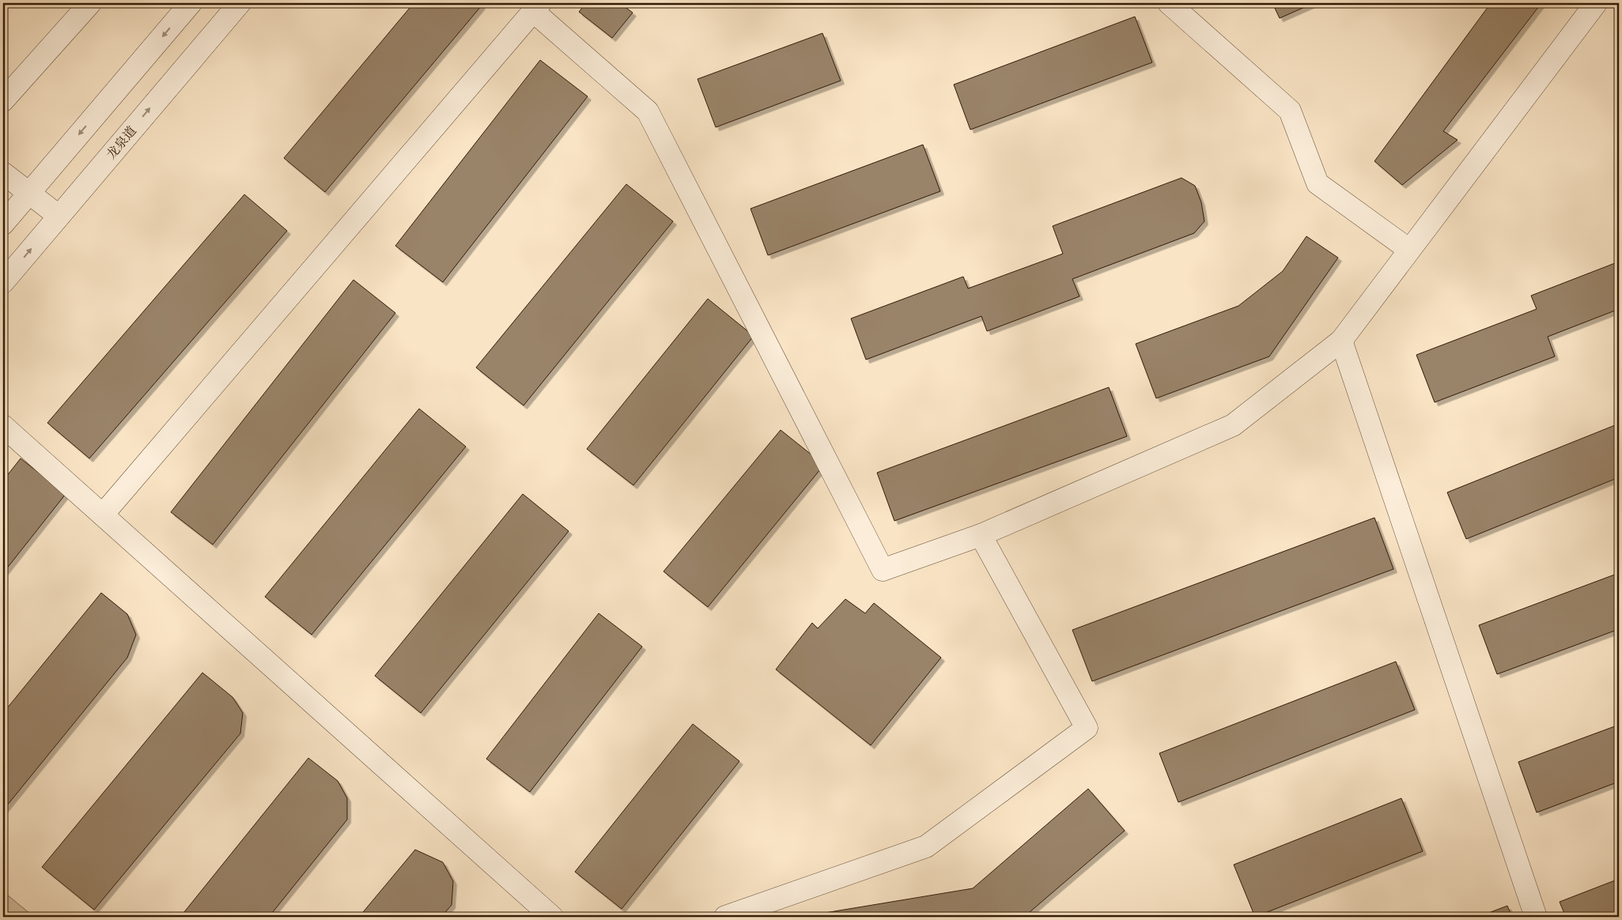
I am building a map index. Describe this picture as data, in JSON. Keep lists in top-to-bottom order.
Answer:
{
  "streets": {
    "street": ["龙泉道"]
  }
}
